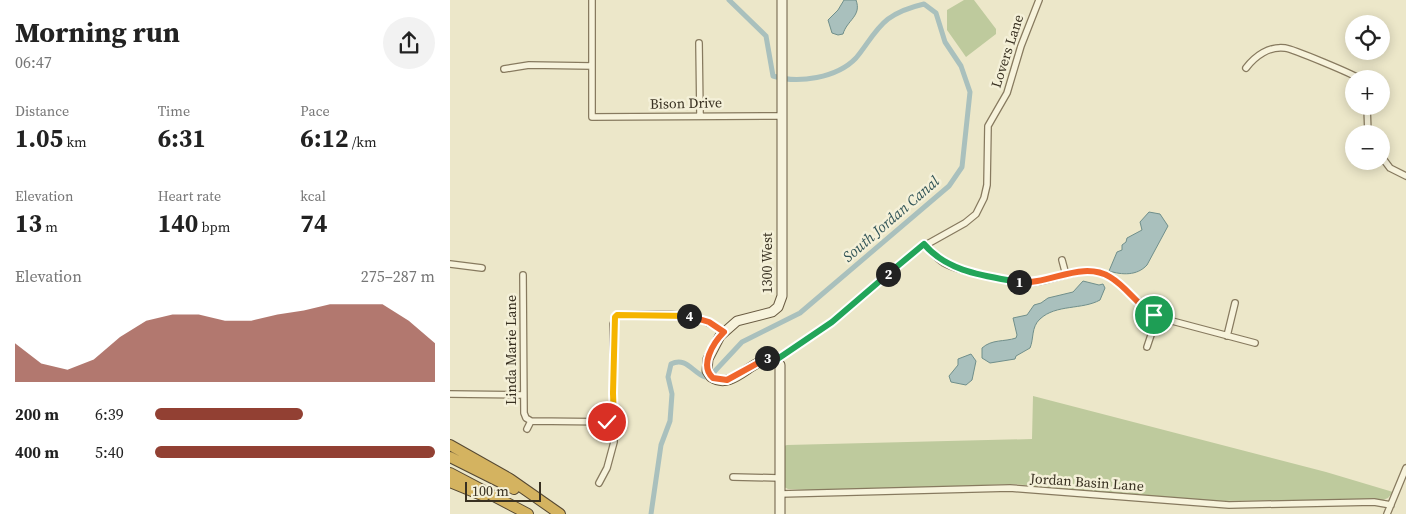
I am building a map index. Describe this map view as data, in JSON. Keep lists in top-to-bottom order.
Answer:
{
  "streets": {
    "street": [
      "Lovers Lane",
      "Bison Drive",
      "1300 West",
      "Linda Marie Lane",
      "Jordan Basin Lane"
    ]
  },
  "crossings": [
    ["Lovers Lane", "1300 West"],
    ["Bison Drive", "1300 West"]
  ],
  "water": ["South Jordan Canal"],
  "scale_bar": "100 m",
  "page": {
    "heading": ["Morning run", "06:47"],
    "map_buttons": ["+", "−"],
    "stats": [
      ["Distance", "1.05 km"],
      ["Time", "6:31"],
      ["Pace", "6:12 /km"],
      ["Elevation", "13 m"],
      ["Heart rate", "140 bpm"],
      ["kcal", "74"]
    ],
    "chart": ["Elevation", "275–287 m"],
    "pins": [
      "2",
      "1",
      "4",
      "3"
    ],
    "list": [
      {
        "name": "200 m",
        "note": "6:39"
      },
      {
        "name": "400 m",
        "note": "5:40"
      }
    ],
    "scale": "100 m"
  }
}
